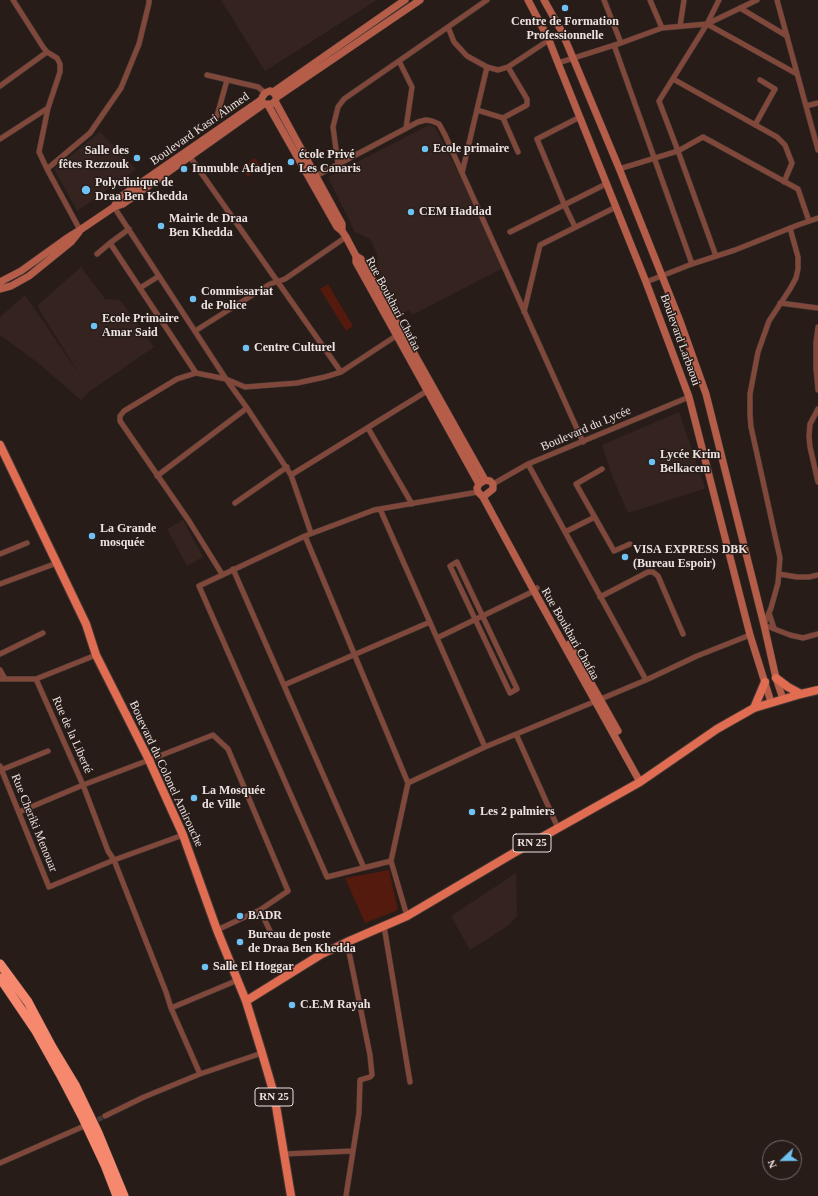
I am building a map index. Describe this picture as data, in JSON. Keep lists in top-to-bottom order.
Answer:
{
  "streets": {
    "main road": [
      "Boulevard Kasri Ahmed",
      "Rue Boukhari Chafaa",
      "Boulevard Larbaoui",
      "Bouevard du Colonel Amirouche",
      "RN 25"
    ],
    "street": ["Boulevard du Lycée", "Rue de la Liberté", "Rue Cheriki Menouar"]
  },
  "crossings": [
    ["Rue Boukhari Chafaa", "RN 25"],
    ["Boulevard Larbaoui", "Boulevard du Lycée"],
    ["Boulevard Larbaoui", "RN 25"],
    ["Rue de la Liberté", "Rue Cheriki Menouar"],
    ["Bouevard du Colonel Amirouche", "RN 25"]
  ],
  "places": [
    "Centre de Formation Professionnelle",
    "Ecole primaire",
    "Salle des fêtes Rezzouk",
    "école Privé Les Canaris",
    "Immuble Afadjen",
    "Polyclinique de Draa Ben Khedda",
    "CEM Haddad",
    "Mairie de Draa Ben Khedda",
    "Commissariat de Police",
    "Ecole Primaire Amar Said",
    "Centre Culturel",
    "Lycée Krim Belkacem",
    "La Grande mosquée",
    "VISA EXPRESS DBK (Bureau Espoir)",
    "La Mosquée de Ville",
    "Les 2 palmiers",
    "BADR",
    "Bureau de poste de Draa Ben Khedda",
    "Salle El Hoggar",
    "C.E.M Rayah"
  ],
  "north": "left"
}
